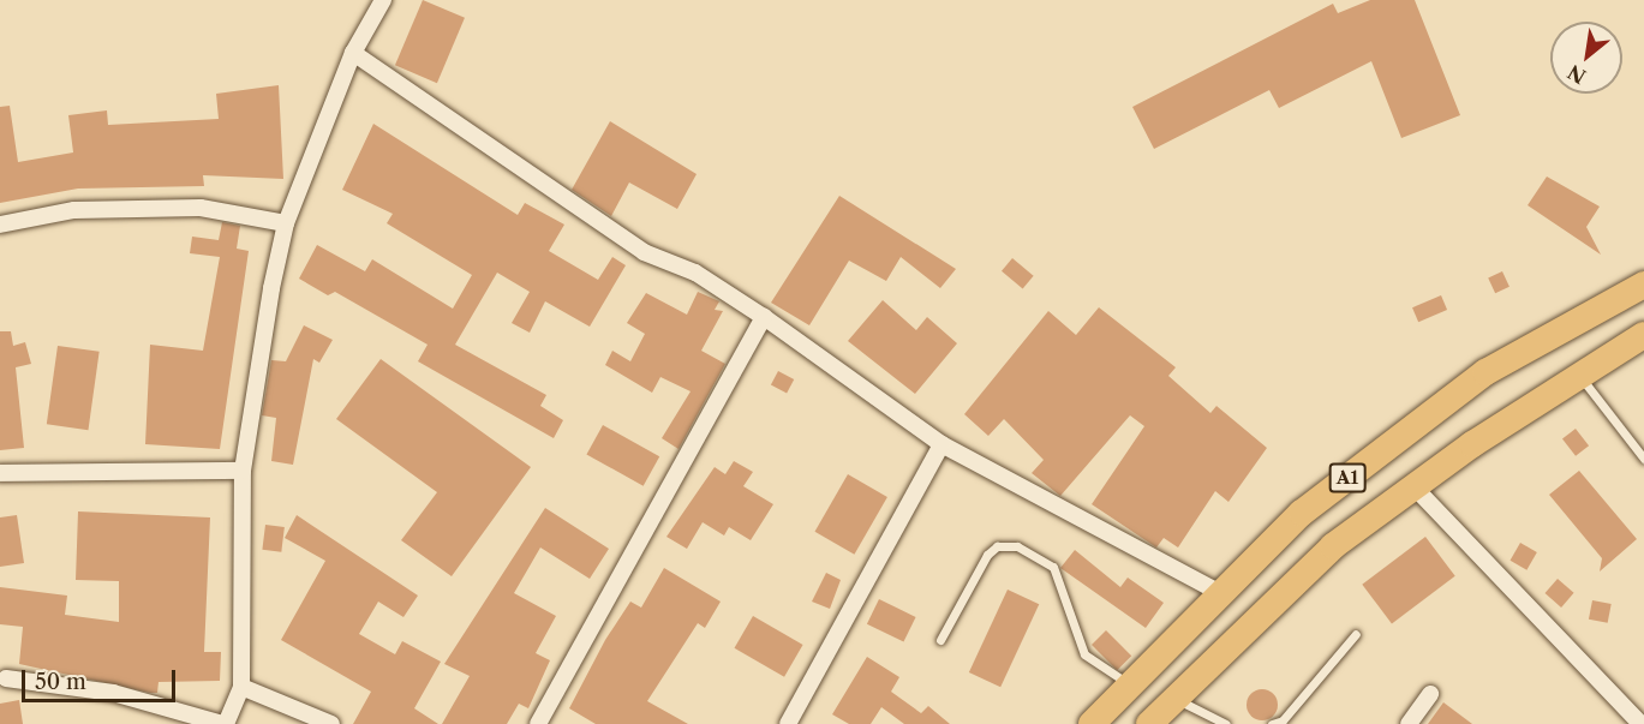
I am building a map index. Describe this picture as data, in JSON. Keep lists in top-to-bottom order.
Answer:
{
  "streets": {
    "highway": ["A1"]
  },
  "scale_bar": "50 m",
  "north": "bottom left"
}
